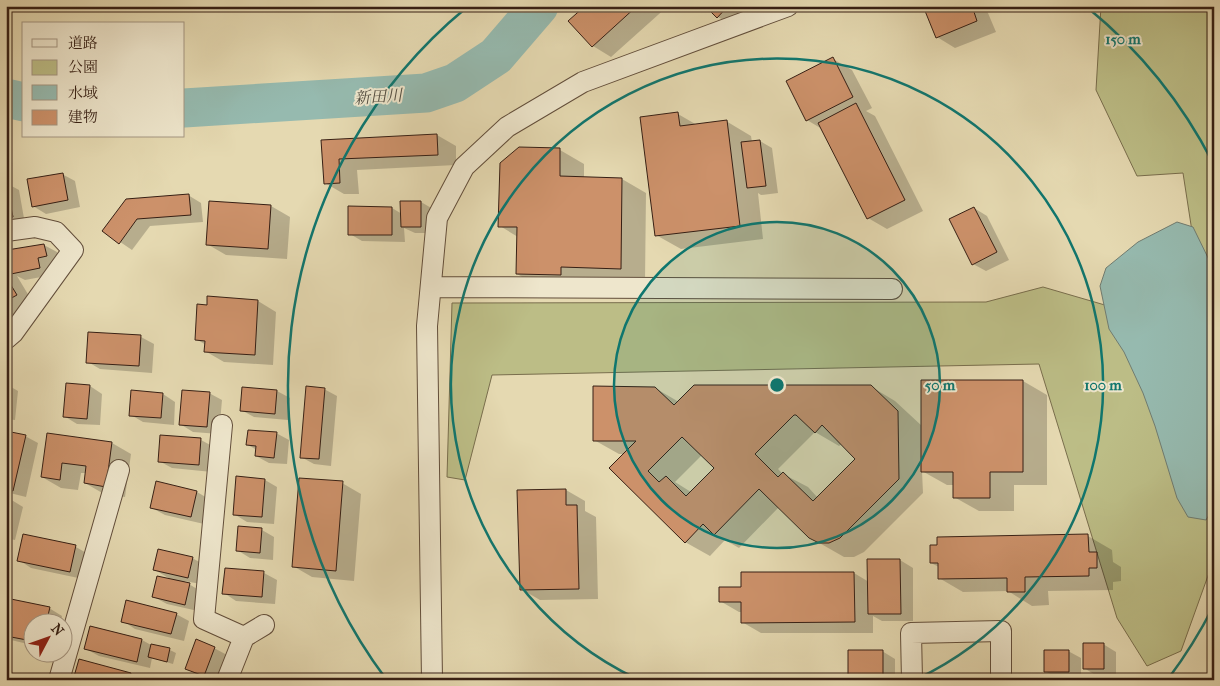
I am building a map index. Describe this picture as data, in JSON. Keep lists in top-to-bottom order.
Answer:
{
  "water": ["新田川"],
  "legend": [
    "道路",
    "公園",
    "水域",
    "建物"
  ],
  "north": "top right",
  "rings": ["150 m", "50 m", "100 m"]
}
